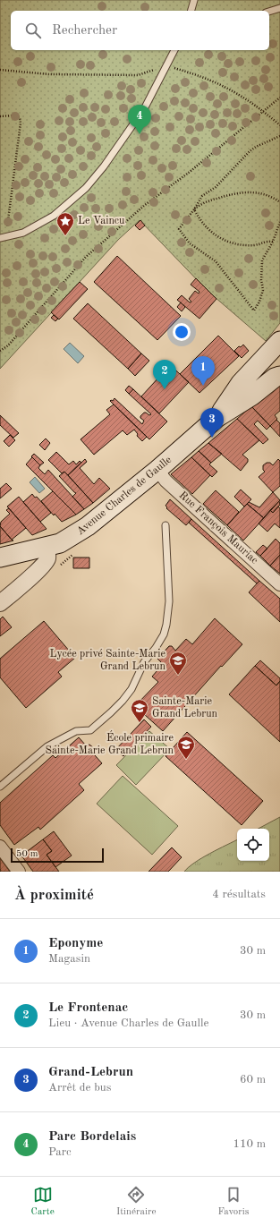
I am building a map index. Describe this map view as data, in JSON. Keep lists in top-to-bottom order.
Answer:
{
  "streets": {
    "main road": ["Avenue Charles de Gaulle"],
    "street": ["Rue François Mauriac"]
  },
  "crossings": [
    ["Avenue Charles de Gaulle", "Rue François Mauriac"]
  ],
  "places": {
    "place": ["Le Vaincu"],
    "school or university": ["Lycée privé Sainte-Marie Grand Lebrun", "Sainte-Marie Grand Lebrun", "École primaire Sainte-Marie Grand Lebrun"]
  },
  "scale_bar": "50 m",
  "page": {
    "search": "Rechercher",
    "pins": [
      "4",
      "1",
      "2",
      "3"
    ],
    "scale": "50 m",
    "heading": ["À proximité", "4 résultats"],
    "list": [
      {
        "mark": "1",
        "name": "Eponyme",
        "note": "Magasin",
        "value": "30 m"
      },
      {
        "mark": "2",
        "name": "Le Frontenac",
        "note": "Lieu · Avenue Charles de Gaulle",
        "value": "30 m"
      },
      {
        "mark": "3",
        "name": "Grand-Lebrun",
        "note": "Arrêt de bus",
        "value": "60 m"
      },
      {
        "mark": "4",
        "name": "Parc Bordelais",
        "note": "Parc",
        "value": "110 m"
      }
    ],
    "nav": ["Carte", "Itinéraire", "Favoris"]
  }
}
